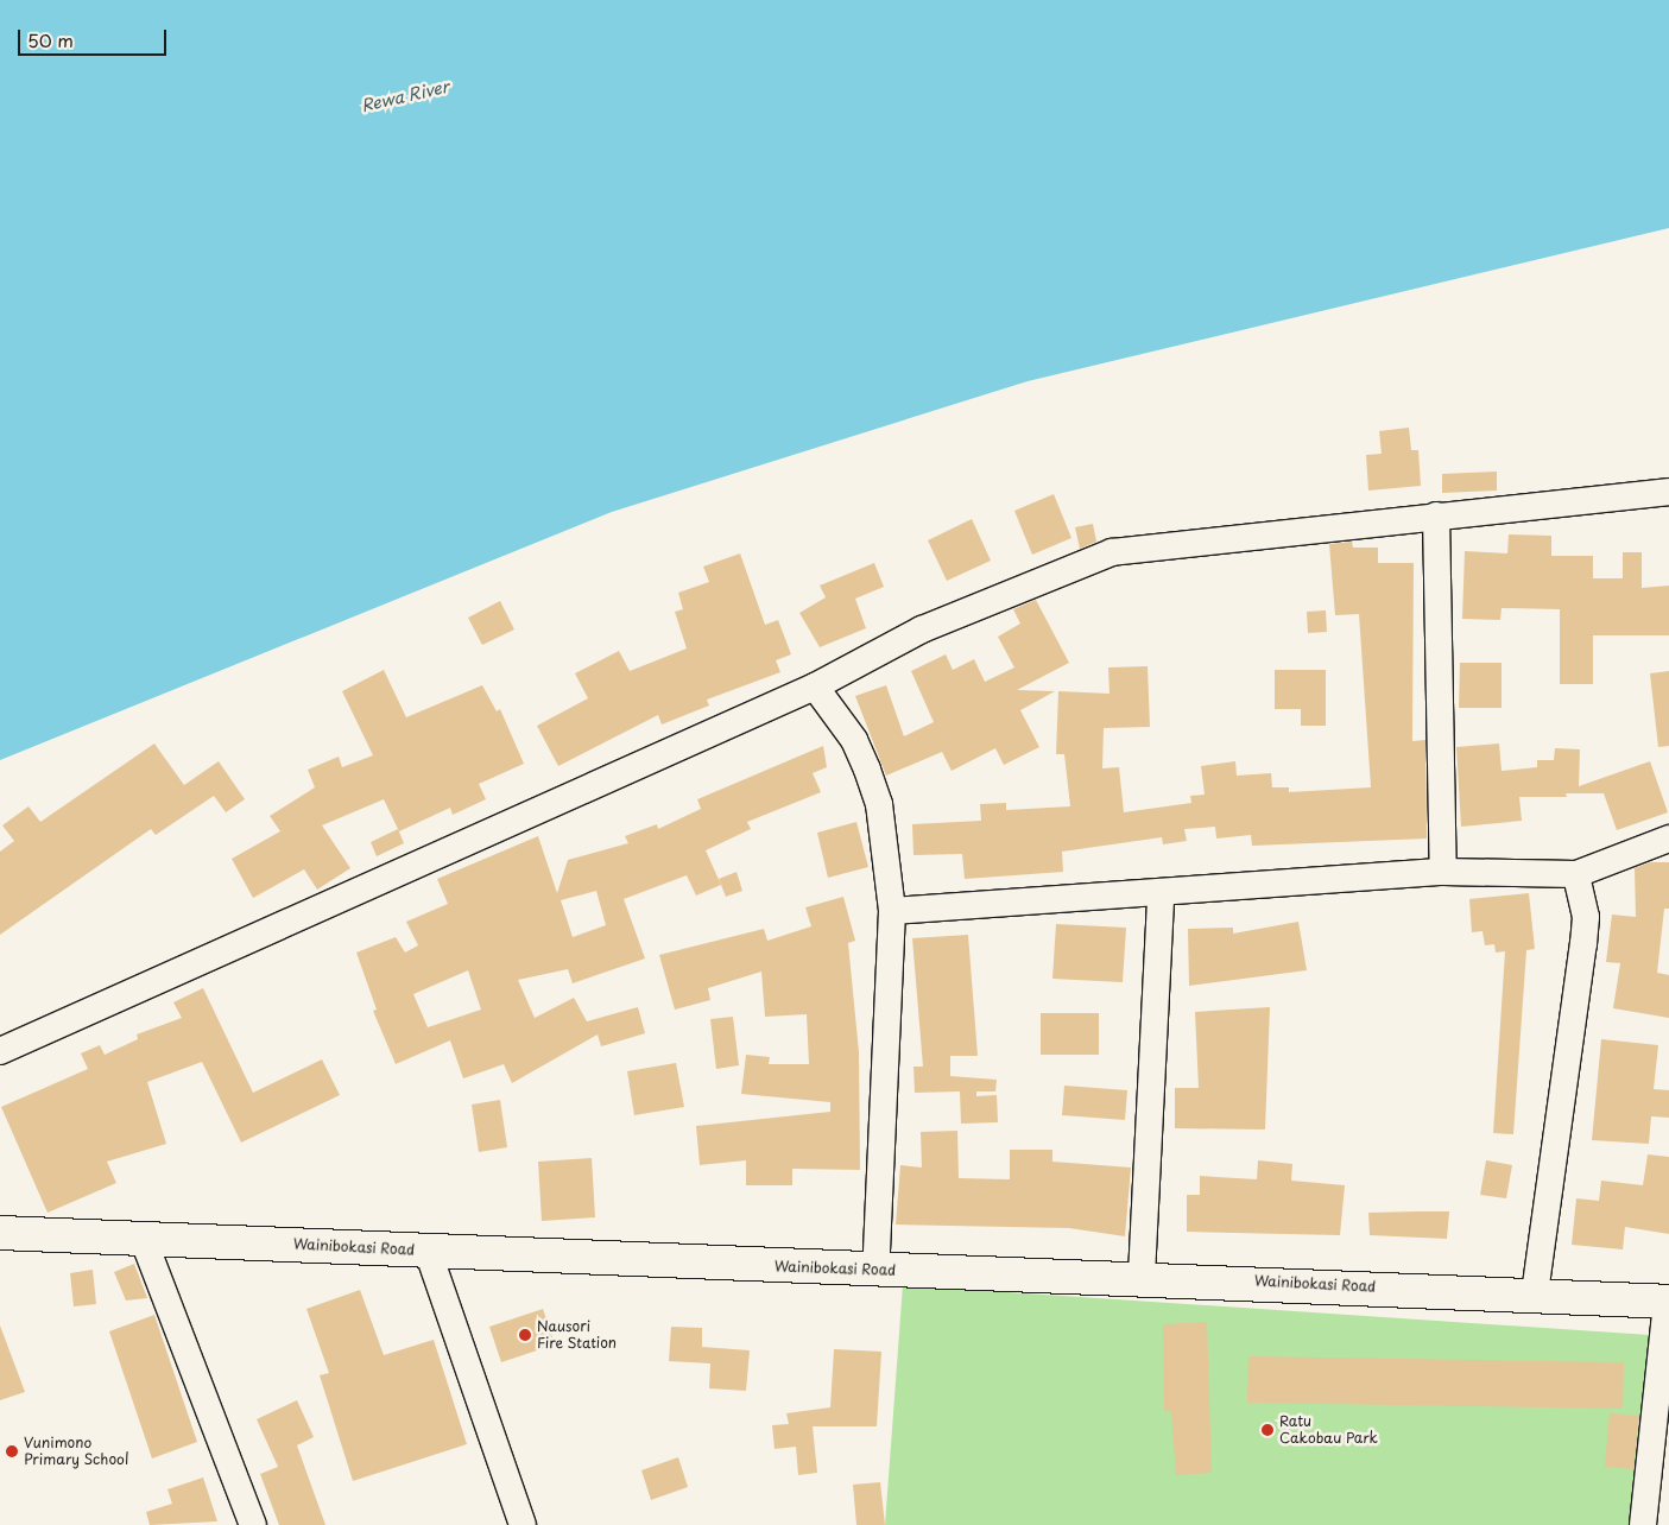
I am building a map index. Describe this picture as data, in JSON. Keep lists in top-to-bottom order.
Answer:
{
  "streets": {
    "main road": ["Wainibokasi Road"]
  },
  "water": ["Rewa River"],
  "places": ["Nausori Fire Station", "Ratu Cakobau Park", "Vunimono Primary School"],
  "scale_bar": "50 m"
}
